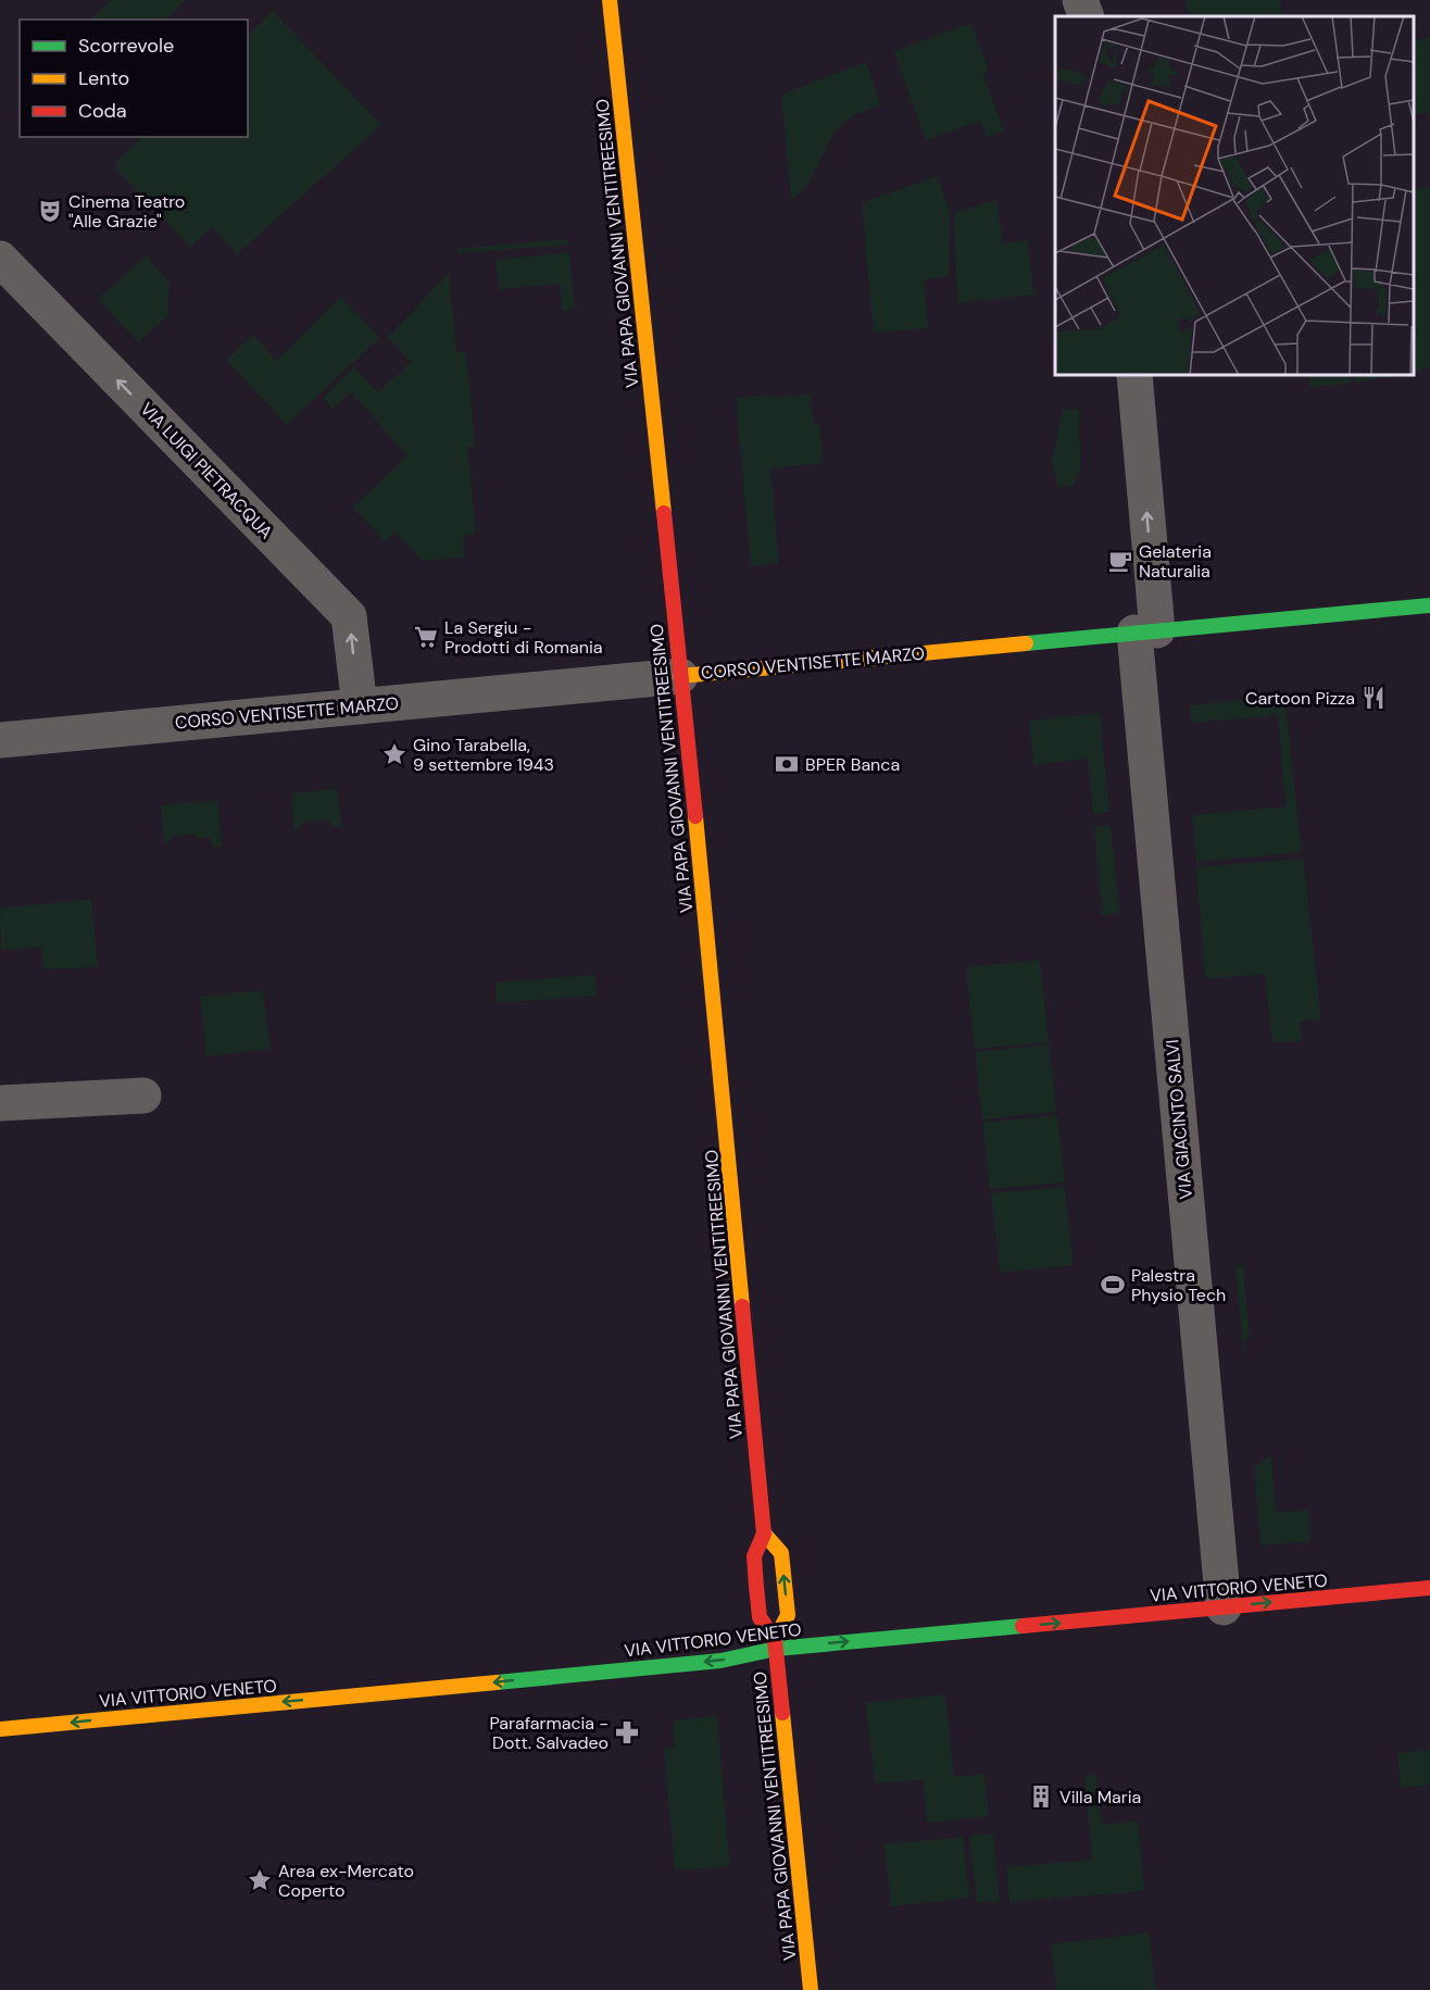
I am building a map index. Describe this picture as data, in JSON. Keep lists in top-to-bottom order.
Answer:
{
  "streets": {
    "street": [
      "VIA PAPA GIOVANNI VENTITREESIMO",
      "VIA LUIGI PIETRACQUA",
      "CORSO VENTISETTE MARZO",
      "VIA GIACINTO SALVI",
      "VIA VITTORIO VENETO"
    ]
  },
  "crossings": [
    ["VIA PAPA GIOVANNI VENTITREESIMO", "CORSO VENTISETTE MARZO"],
    ["VIA PAPA GIOVANNI VENTITREESIMO", "VIA VITTORIO VENETO"],
    ["VIA LUIGI PIETRACQUA", "CORSO VENTISETTE MARZO"],
    ["CORSO VENTISETTE MARZO", "VIA GIACINTO SALVI"],
    ["VIA GIACINTO SALVI", "VIA VITTORIO VENETO"]
  ],
  "one_way": ["VIA LUIGI PIETRACQUA"],
  "places": {
    "theatre": ["Cinema Teatro \"Alle Grazie\""],
    "cafe": ["Gelateria Naturalia"],
    "supermarket": ["La Sergiu - Prodotti di Romania"],
    "restaurant": ["Cartoon Pizza"],
    "place": ["Gino Tarabella, 9 settembre 1943", "Area ex-Mercato Coperto"],
    "bank": ["BPER Banca"],
    "sports": ["Palestra Physio Tech"],
    "pharmacy": ["Parafarmacia - Dott. Salvadeo"],
    "building": ["Villa Maria"]
  },
  "legend": ["Scorrevole", "Lento", "Coda"]
}
